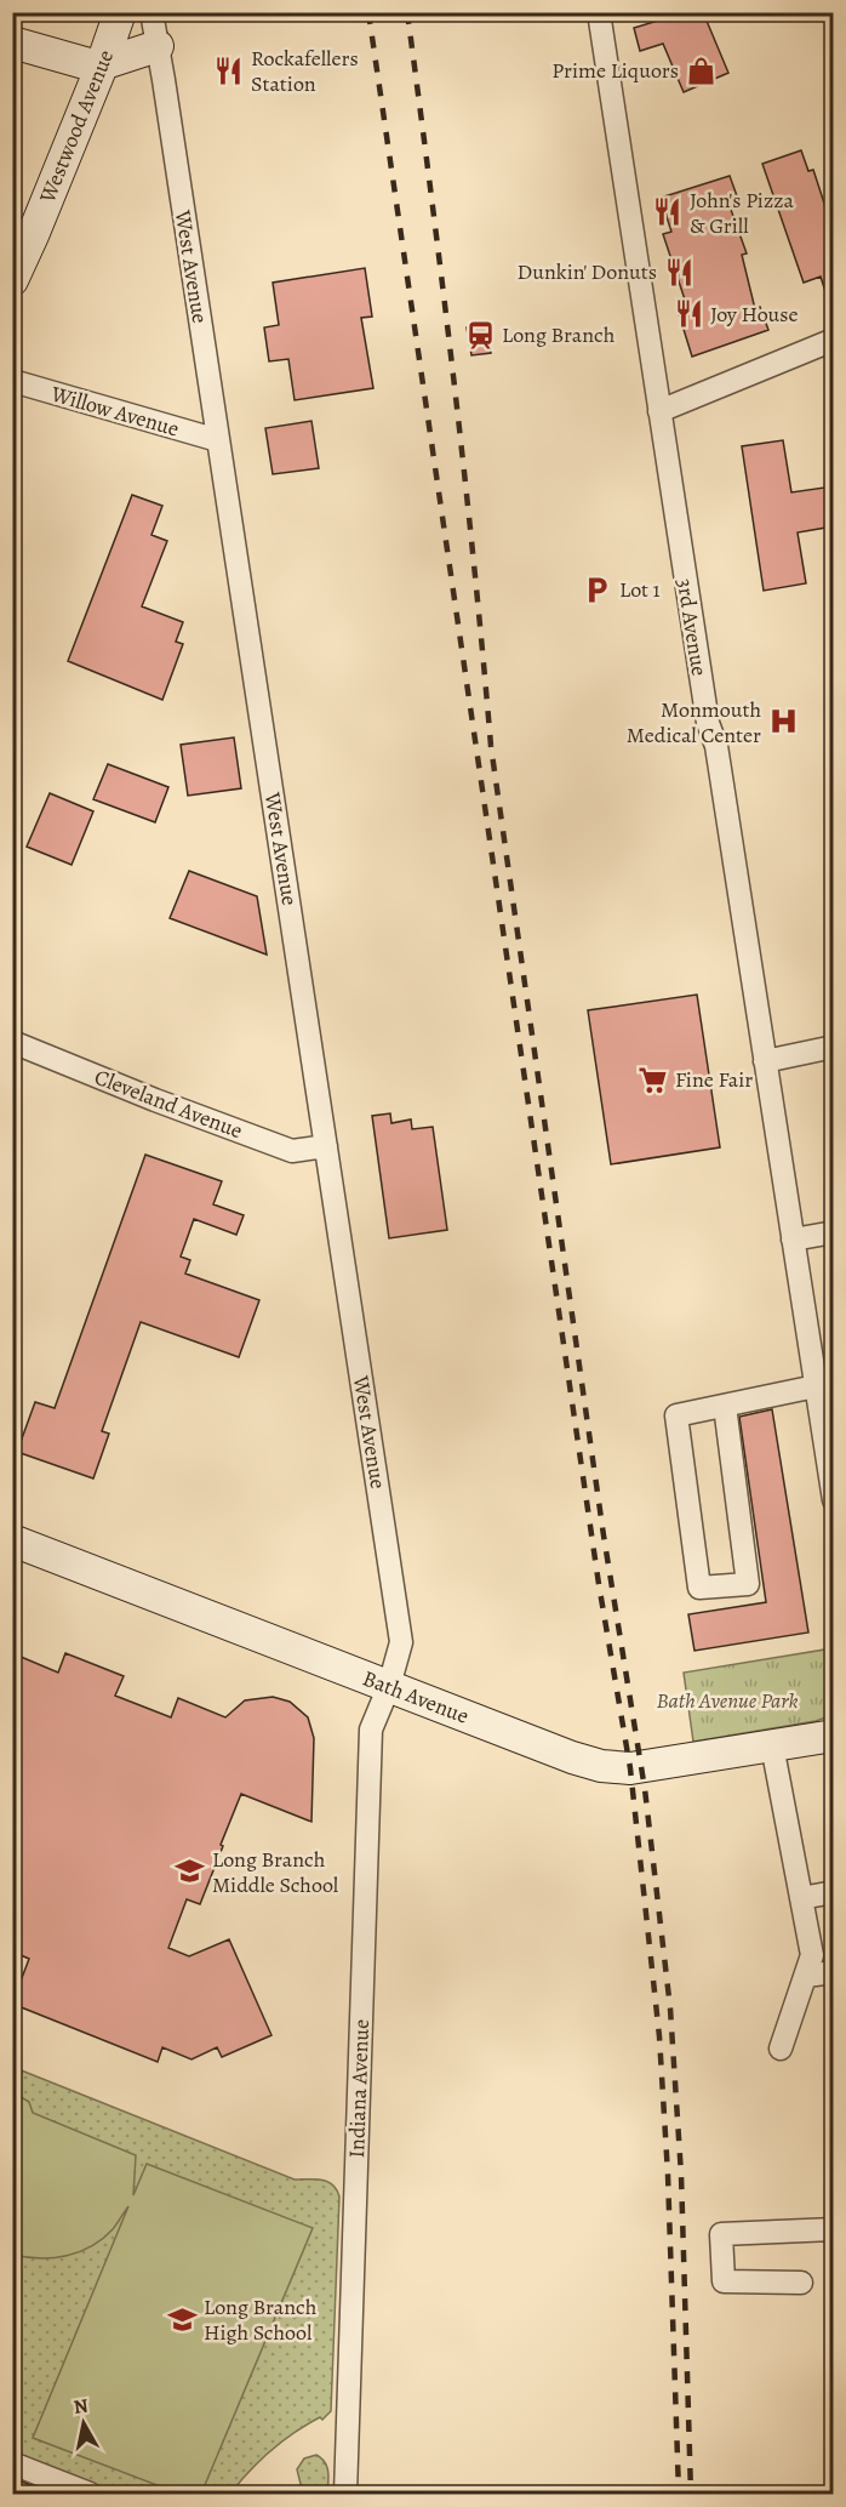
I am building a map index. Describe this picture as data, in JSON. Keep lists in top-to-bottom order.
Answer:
{
  "streets": {
    "street": [
      "Westwood Avenue",
      "West Avenue",
      "Willow Avenue",
      "3rd Avenue",
      "Cleveland Avenue",
      "Bath Avenue",
      "Indiana Avenue"
    ]
  },
  "crossings": [
    ["West Avenue", "Willow Avenue"],
    ["West Avenue", "Cleveland Avenue"],
    ["West Avenue", "Bath Avenue"],
    ["West Avenue", "Indiana Avenue"],
    ["Bath Avenue", "Indiana Avenue"]
  ],
  "parks": ["Bath Avenue Park"],
  "places": {
    "restaurant": [
      "Rockafellers Station",
      "John's Pizza & Grill",
      "Dunkin' Donuts",
      "Joy House"
    ],
    "shop": ["Prime Liquors"],
    "station": ["Long Branch"],
    "parking": ["Lot 1"],
    "hospital": ["Monmouth Medical Center"],
    "supermarket": ["Fine Fair"],
    "school or university": ["Long Branch Middle School", "Long Branch High School"]
  },
  "north": "top"
}
